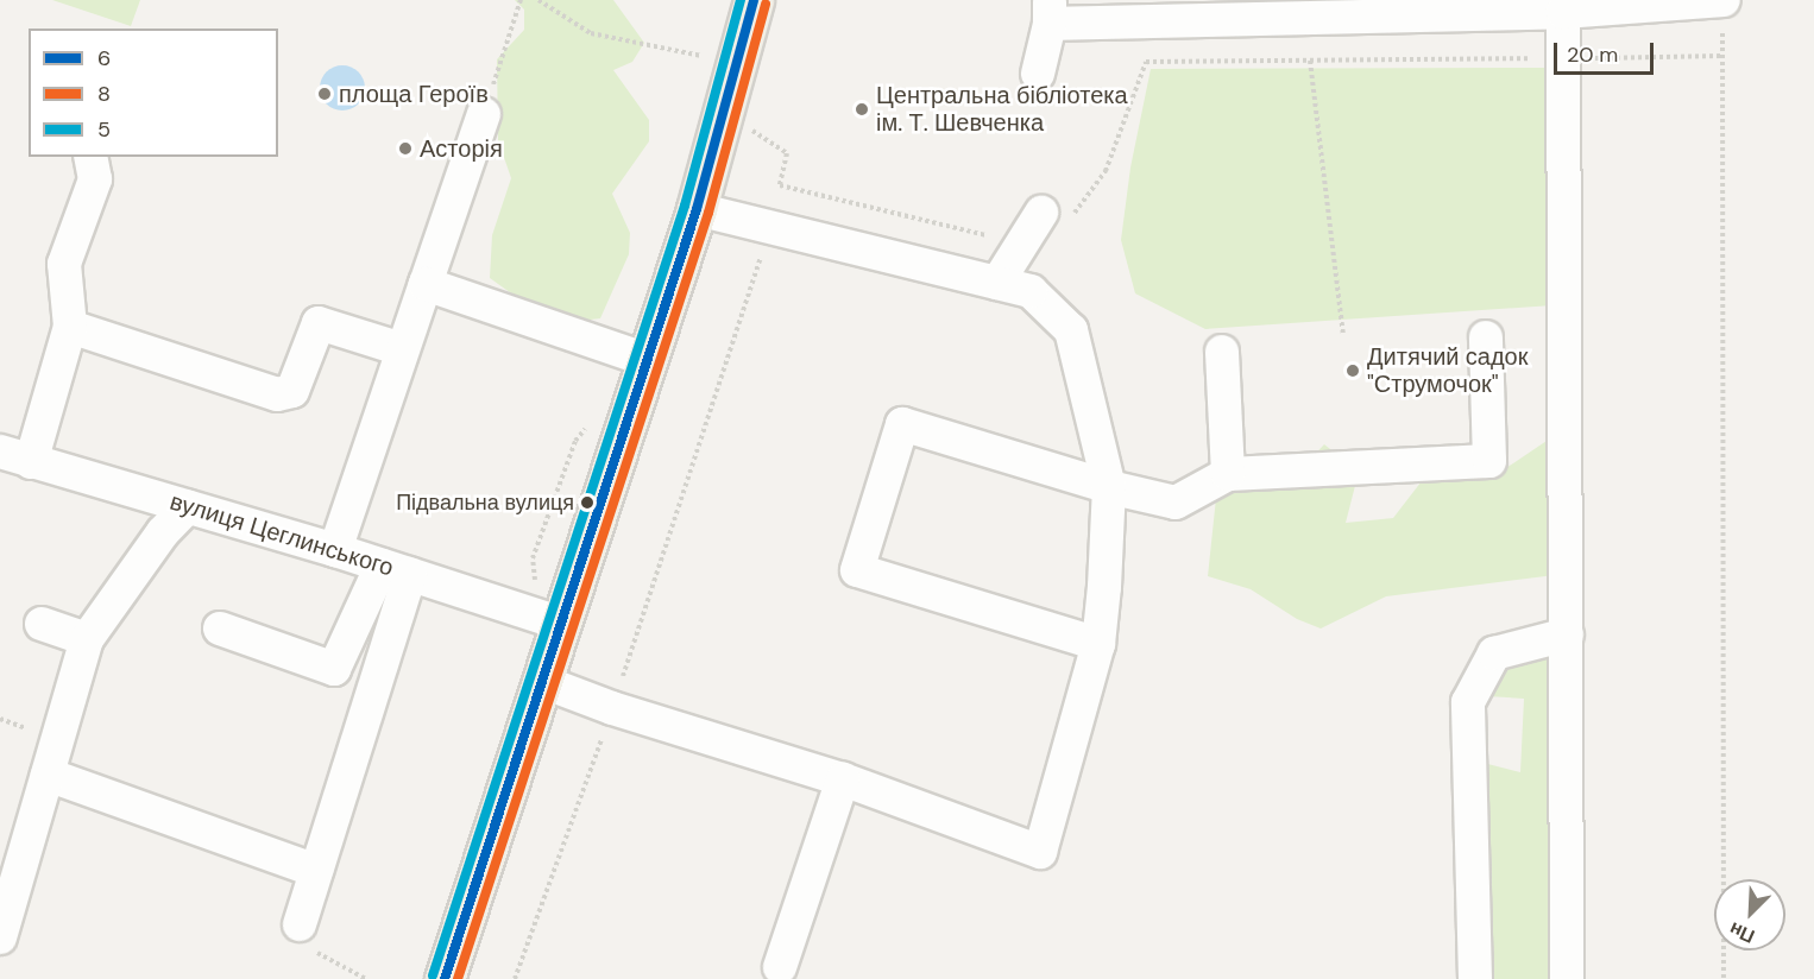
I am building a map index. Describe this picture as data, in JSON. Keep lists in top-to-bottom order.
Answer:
{
  "streets": {
    "street": ["вулиця Цеглинського"]
  },
  "places": [
    "площа Героїв",
    "Центральна бібліотека ім. Т. Шевченка",
    "Асторія",
    "Дитячий садок \"Струмочок\"",
    "Підвальна вулиця"
  ],
  "lines": ["transit line 6", "transit line 5", "transit line 8"],
  "legend": ["6", "8", "5"],
  "scale_bar": "20 m",
  "north": "bottom left"
}
